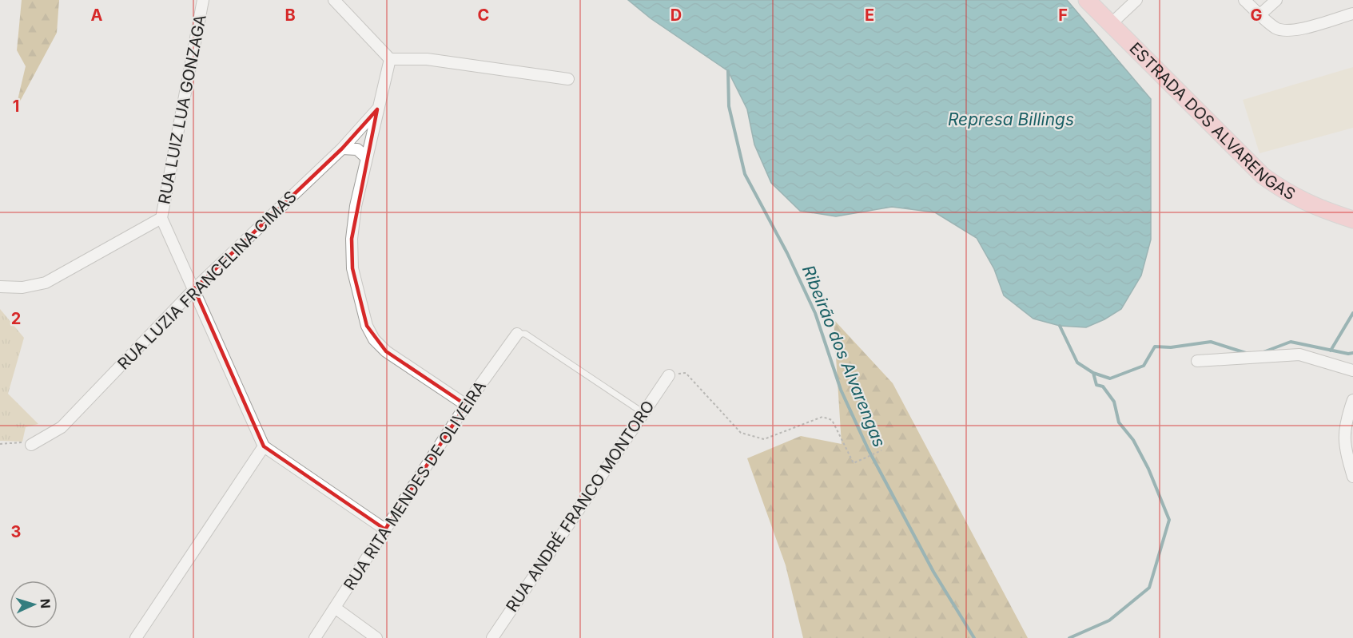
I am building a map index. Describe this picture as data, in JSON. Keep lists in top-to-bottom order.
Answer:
{
  "streets": {
    "main road": ["ESTRADA DOS ALVARENGAS"],
    "street": [
      "RUA LUIZ LUA GONZAGA",
      "RUA LUZIA FRANCELINA CIMAS",
      "RUA RITA MENDES DE OLIVEIRA",
      "RUA ANDRÉ FRANCO MONTORO"
    ]
  },
  "water": ["Represa Billings", "Ribeirão dos Alvarengas"],
  "north": "right",
  "grid": {
    "columns": [
      "A",
      "B",
      "C",
      "D",
      "E",
      "F",
      "G"
    ],
    "rows": ["1", "2", "3"]
  }
}
